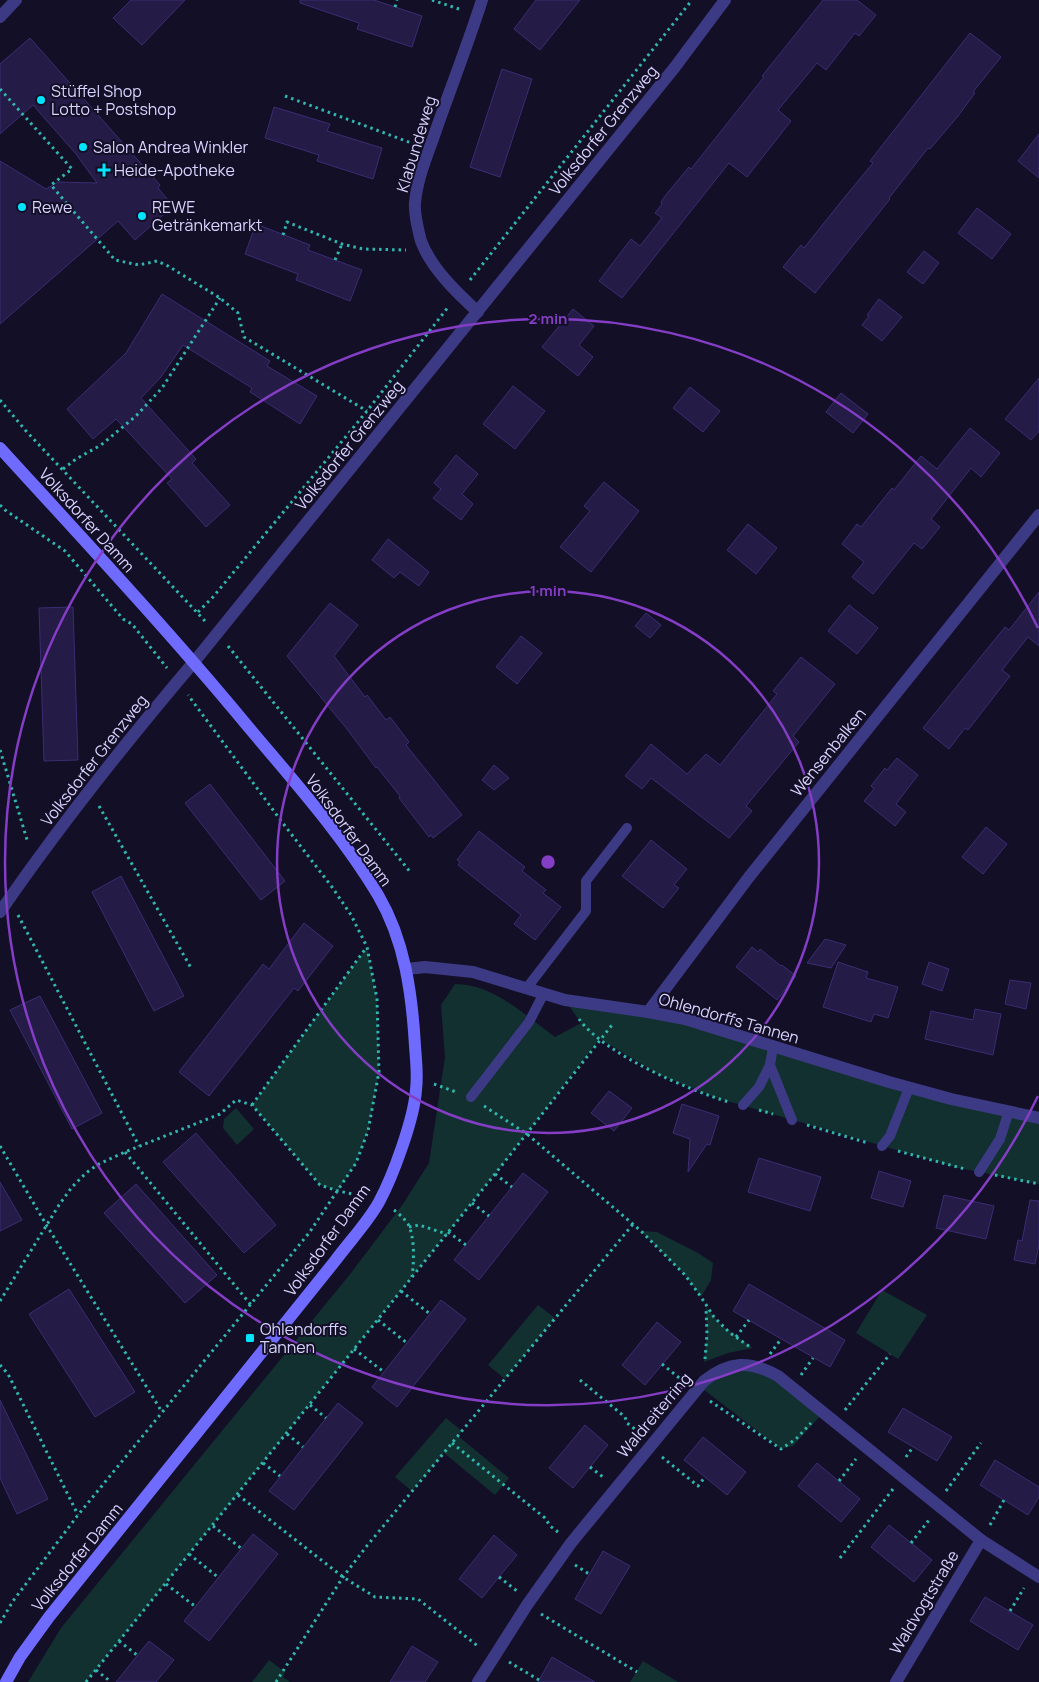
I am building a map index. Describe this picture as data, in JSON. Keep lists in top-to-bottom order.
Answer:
{
  "streets": {
    "main road": ["Volksdorfer Damm"],
    "street": [
      "Volksdorfer Grenzweg",
      "Klabundeweg",
      "Wensenbalken",
      "Ohlendorffs Tannen",
      "Waldreiterring",
      "Waldvogtstraße"
    ]
  },
  "crossings": [
    ["Volksdorfer Grenzweg", "Klabundeweg"],
    ["Volksdorfer Grenzweg", "Volksdorfer Damm"],
    ["Volksdorfer Damm", "Ohlendorffs Tannen"],
    ["Wensenbalken", "Ohlendorffs Tannen"],
    ["Waldreiterring", "Waldvogtstraße"]
  ],
  "places": {
    "other": [
      "Stüffel Shop Lotto + Postshop",
      "Salon Andrea Winkler",
      "Rewe",
      "REWE Getränkemarkt"
    ],
    "health": ["Heide-Apotheke"],
    "transit": ["Ohlendorffs Tannen"]
  },
  "rings": ["2 min", "1 min"]
}
